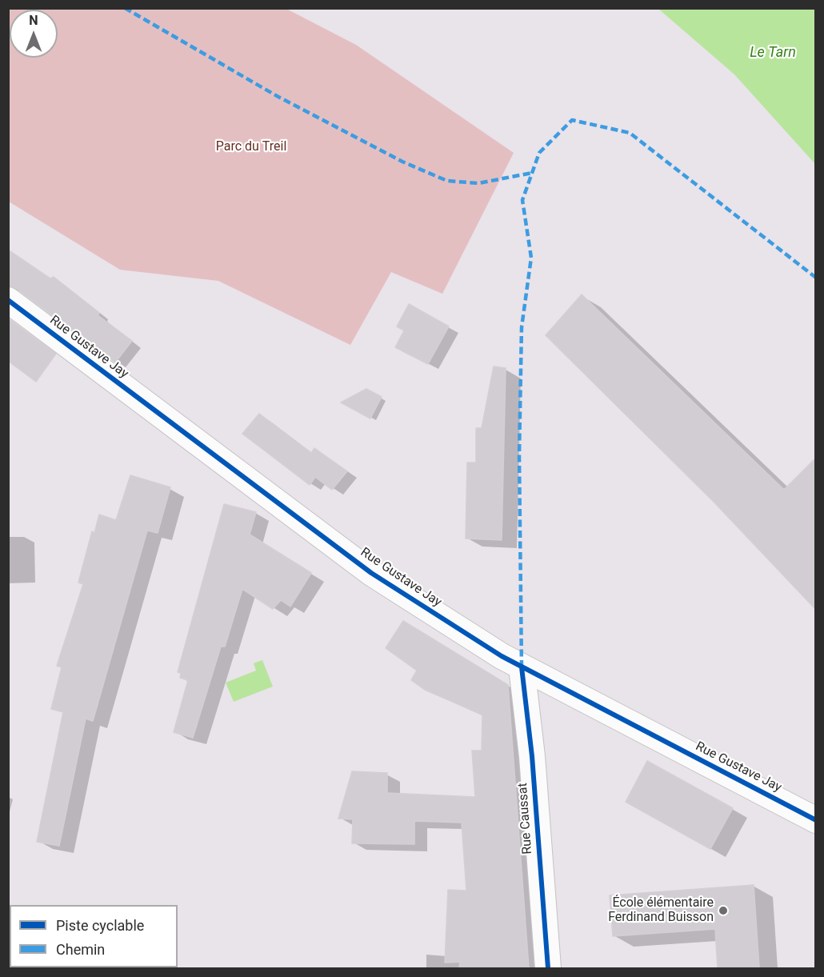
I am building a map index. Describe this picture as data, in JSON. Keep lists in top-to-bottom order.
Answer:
{
  "streets": {
    "street": ["Rue Gustave Jay", "Rue Caussat"]
  },
  "crossings": [
    ["Rue Gustave Jay", "Rue Caussat"]
  ],
  "water": ["Le Tarn"],
  "parks": ["Parc du Treil"],
  "places": ["École élémentaire Ferdinand Buisson"],
  "legend": ["Piste cyclable", "Chemin"],
  "north": "top"
}
